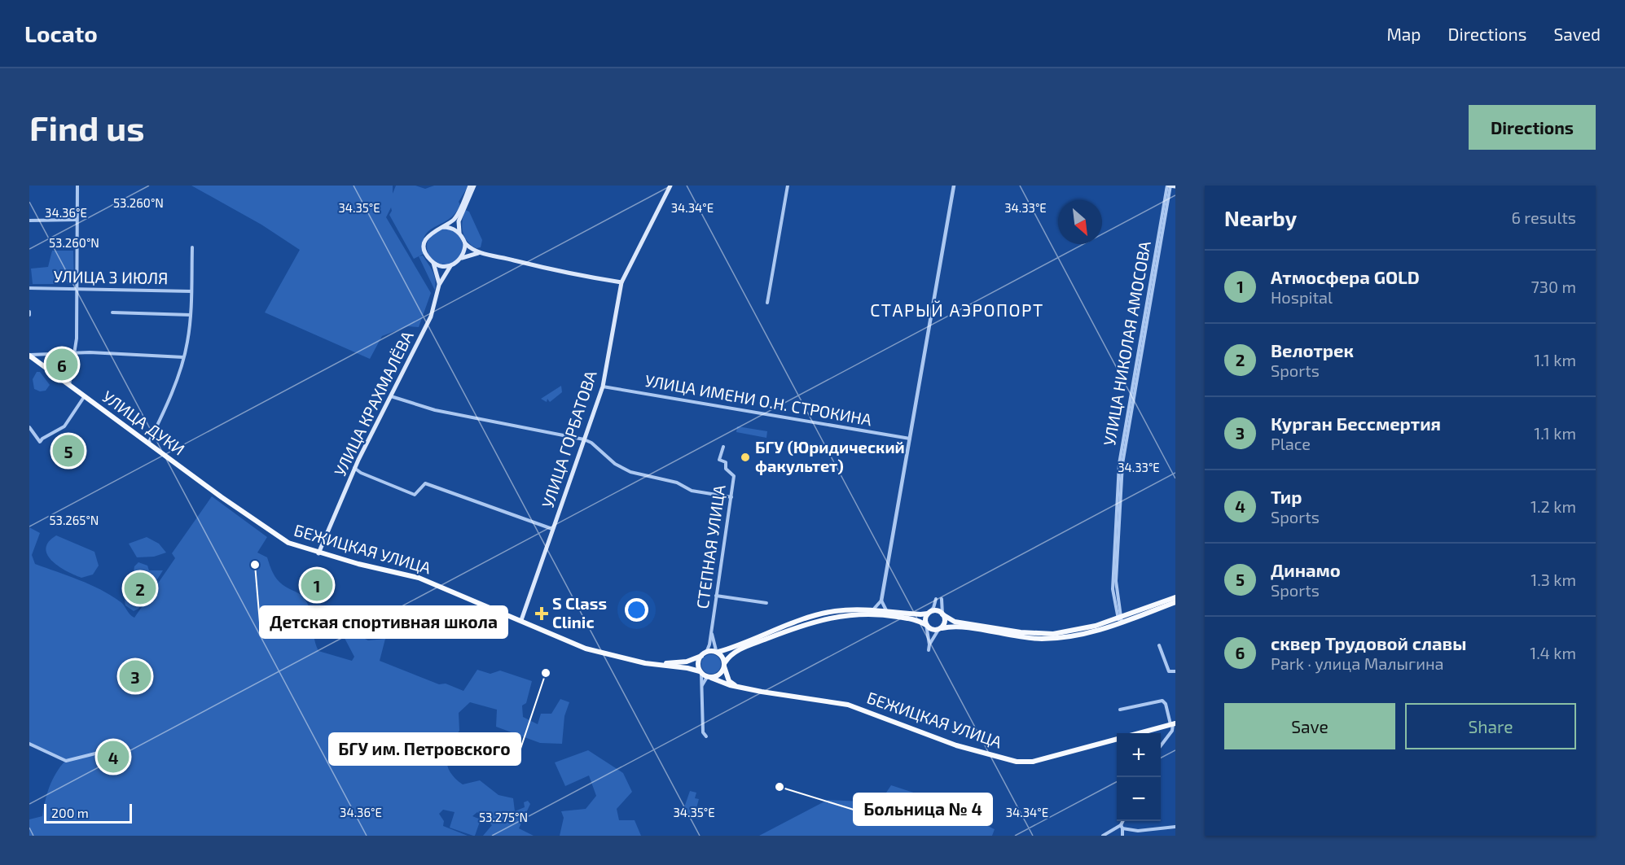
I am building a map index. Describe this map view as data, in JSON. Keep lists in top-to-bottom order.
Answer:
{
  "streets": {
    "main road": [
      "УЛИЦА КРАХМАЛЁВА",
      "УЛИЦА ДУКИ",
      "УЛИЦА ГОРБАТОВА",
      "БЕЖИЦКАЯ УЛИЦА"
    ],
    "street": [
      "УЛИЦА 3 ИЮЛЯ",
      "УЛИЦА НИКОЛАЯ АМОСОВА",
      "УЛИЦА ИМЕНИ О.Н. СТРОКИНА",
      "СТЕПНАЯ УЛИЦА"
    ]
  },
  "crossings": [
    ["УЛИЦА ИМЕНИ О.Н. СТРОКИНА", "УЛИЦА ГОРБАТОВА"],
    ["УЛИЦА КРАХМАЛЁВА", "БЕЖИЦКАЯ УЛИЦА"],
    ["УЛИЦА ДУКИ", "БЕЖИЦКАЯ УЛИЦА"],
    ["УЛИЦА ГОРБАТОВА", "БЕЖИЦКАЯ УЛИЦА"],
    ["СТЕПНАЯ УЛИЦА", "БЕЖИЦКАЯ УЛИЦА"]
  ],
  "districts": ["СТАРЫЙ АЭРОПОРТ"],
  "places": {
    "other": [
      "БГУ (Юридический факультет)",
      "Детская спортивная школа",
      "БГУ им. Петровского",
      "Больница № 4"
    ],
    "health": ["S Class Clinic"]
  },
  "scale_bar": "200 m",
  "north": "bottom right",
  "page": {
    "header": "Locato",
    "nav": ["Map", "Directions", "Saved"],
    "buttons": [
      "Directions",
      ["Save", "Share"]
    ],
    "title": "Find us",
    "heading": ["Nearby", "6 results"],
    "list": [
      {
        "mark": "1",
        "name": "Атмосфера GOLD",
        "note": "Hospital",
        "value": "730 m"
      },
      {
        "mark": "2",
        "name": "Велотрек",
        "note": "Sports",
        "value": "1.1 km"
      },
      {
        "mark": "3",
        "name": "Курган Бессмертия",
        "note": "Place",
        "value": "1.1 km"
      },
      {
        "mark": "4",
        "name": "Тир",
        "note": "Sports",
        "value": "1.2 km"
      },
      {
        "mark": "5",
        "name": "Динамо",
        "note": "Sports",
        "value": "1.3 km"
      },
      {
        "mark": "6",
        "name": "сквер Трудовой славы",
        "note": "Park · улица Малыгина",
        "value": "1.4 km"
      }
    ],
    "pins": [
      "6",
      "5",
      "1",
      "2",
      "3",
      "4"
    ],
    "map_buttons": ["+", "−"],
    "scale": "200 m"
  },
  "coordinates": [
    "53.260°N",
    "34.35°E",
    "34.34°E",
    "34.33°E",
    "34.36°E",
    "53.265°N",
    "53.275°N"
  ]
}
